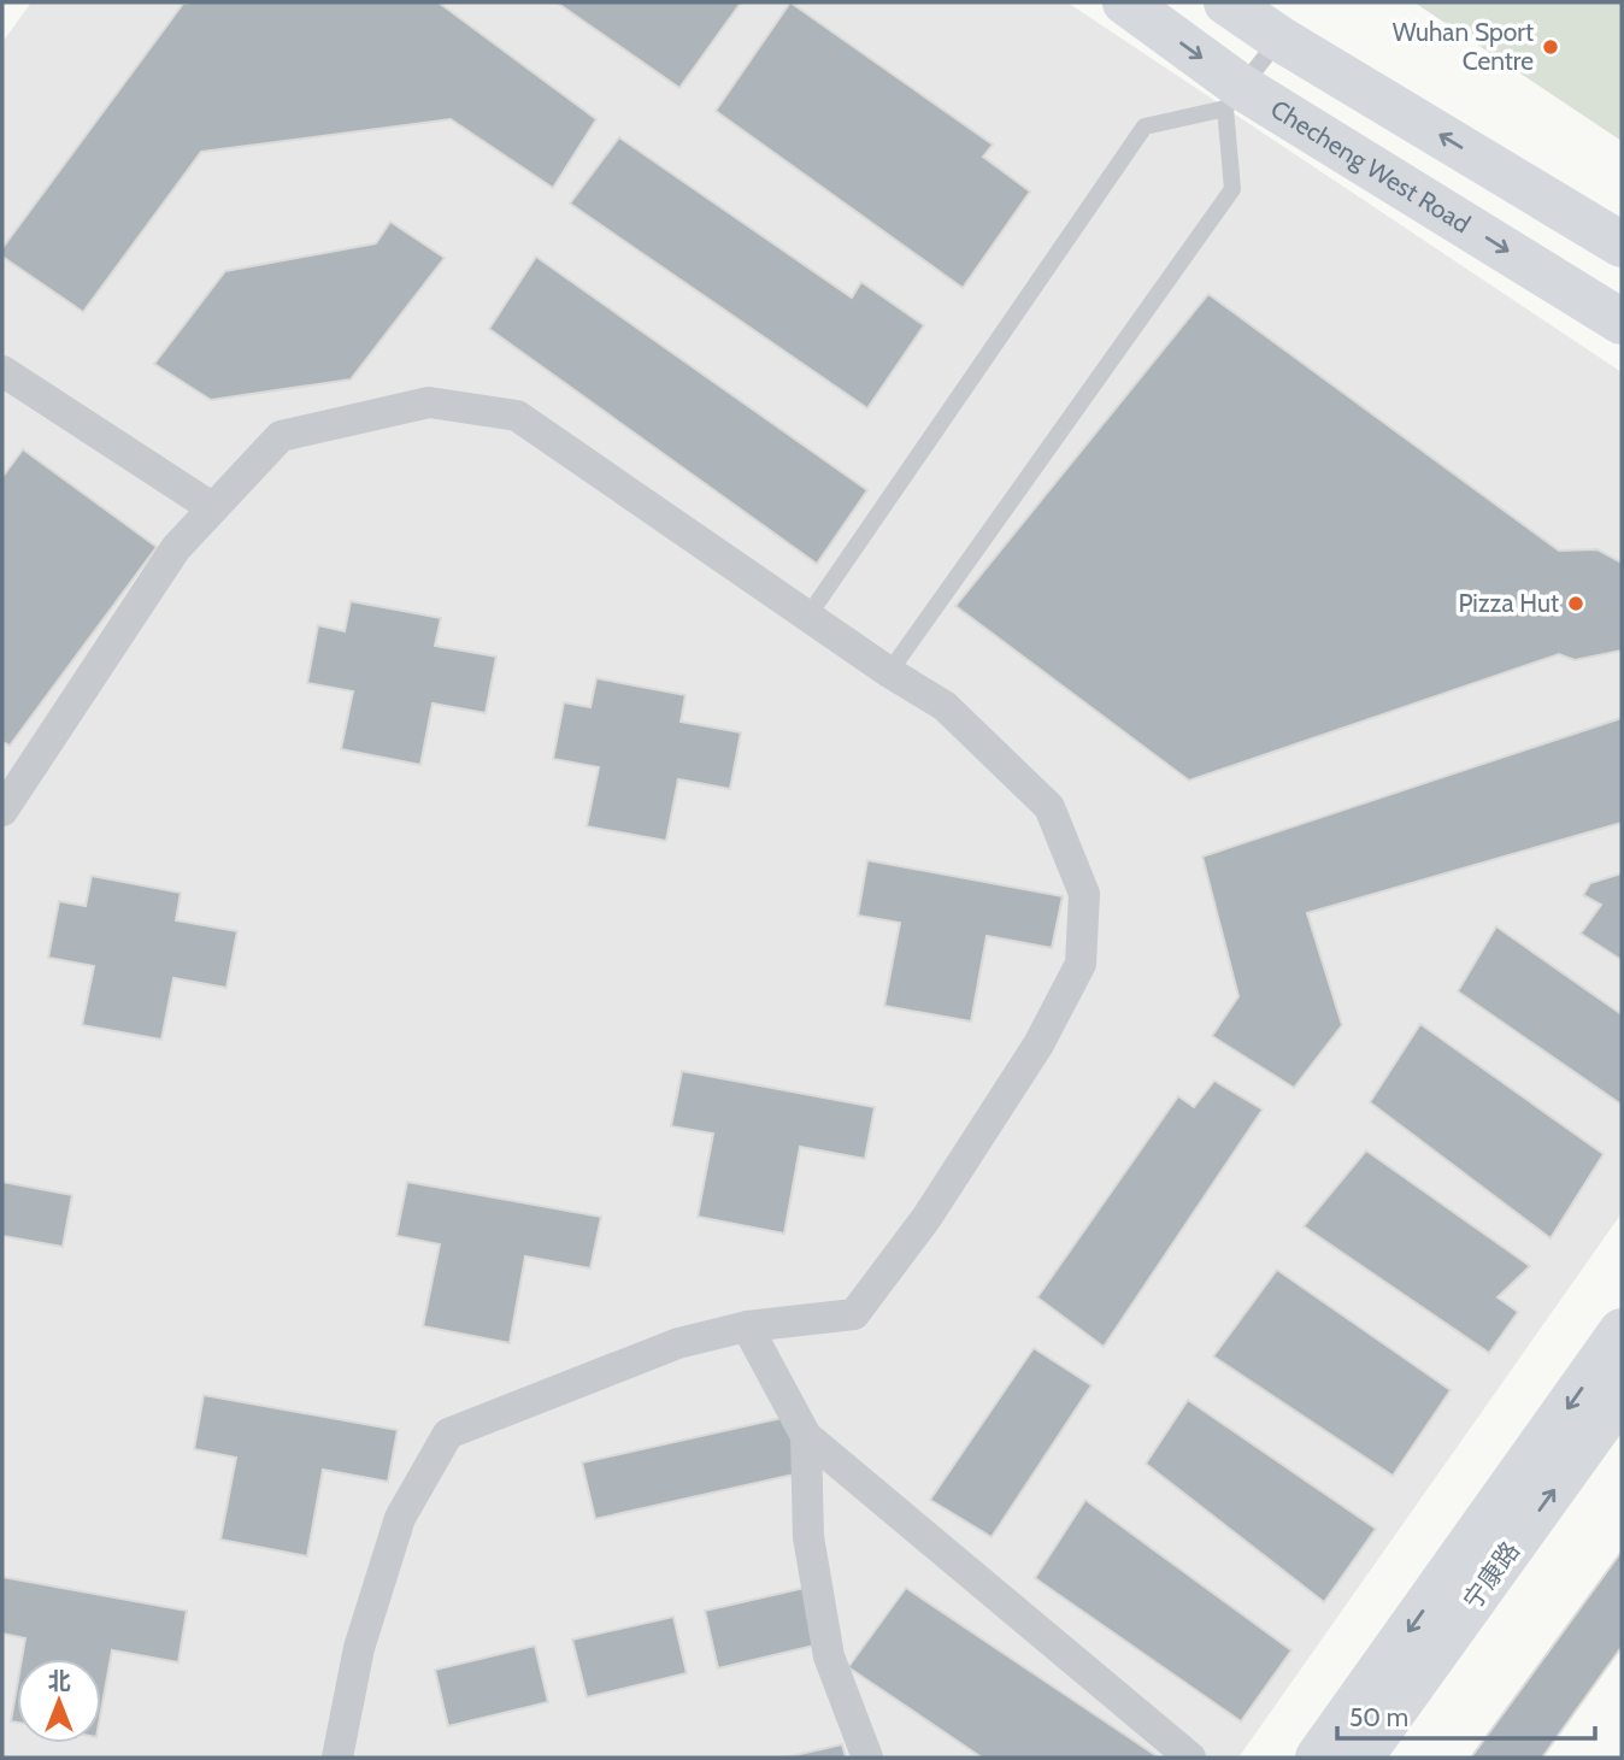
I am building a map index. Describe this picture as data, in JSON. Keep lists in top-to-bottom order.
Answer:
{
  "streets": {
    "main road": ["Checheng West Road", "宁康路"]
  },
  "places": ["Wuhan Sport Centre", "Pizza Hut"],
  "scale_bar": "50 m",
  "north": "top"
}
